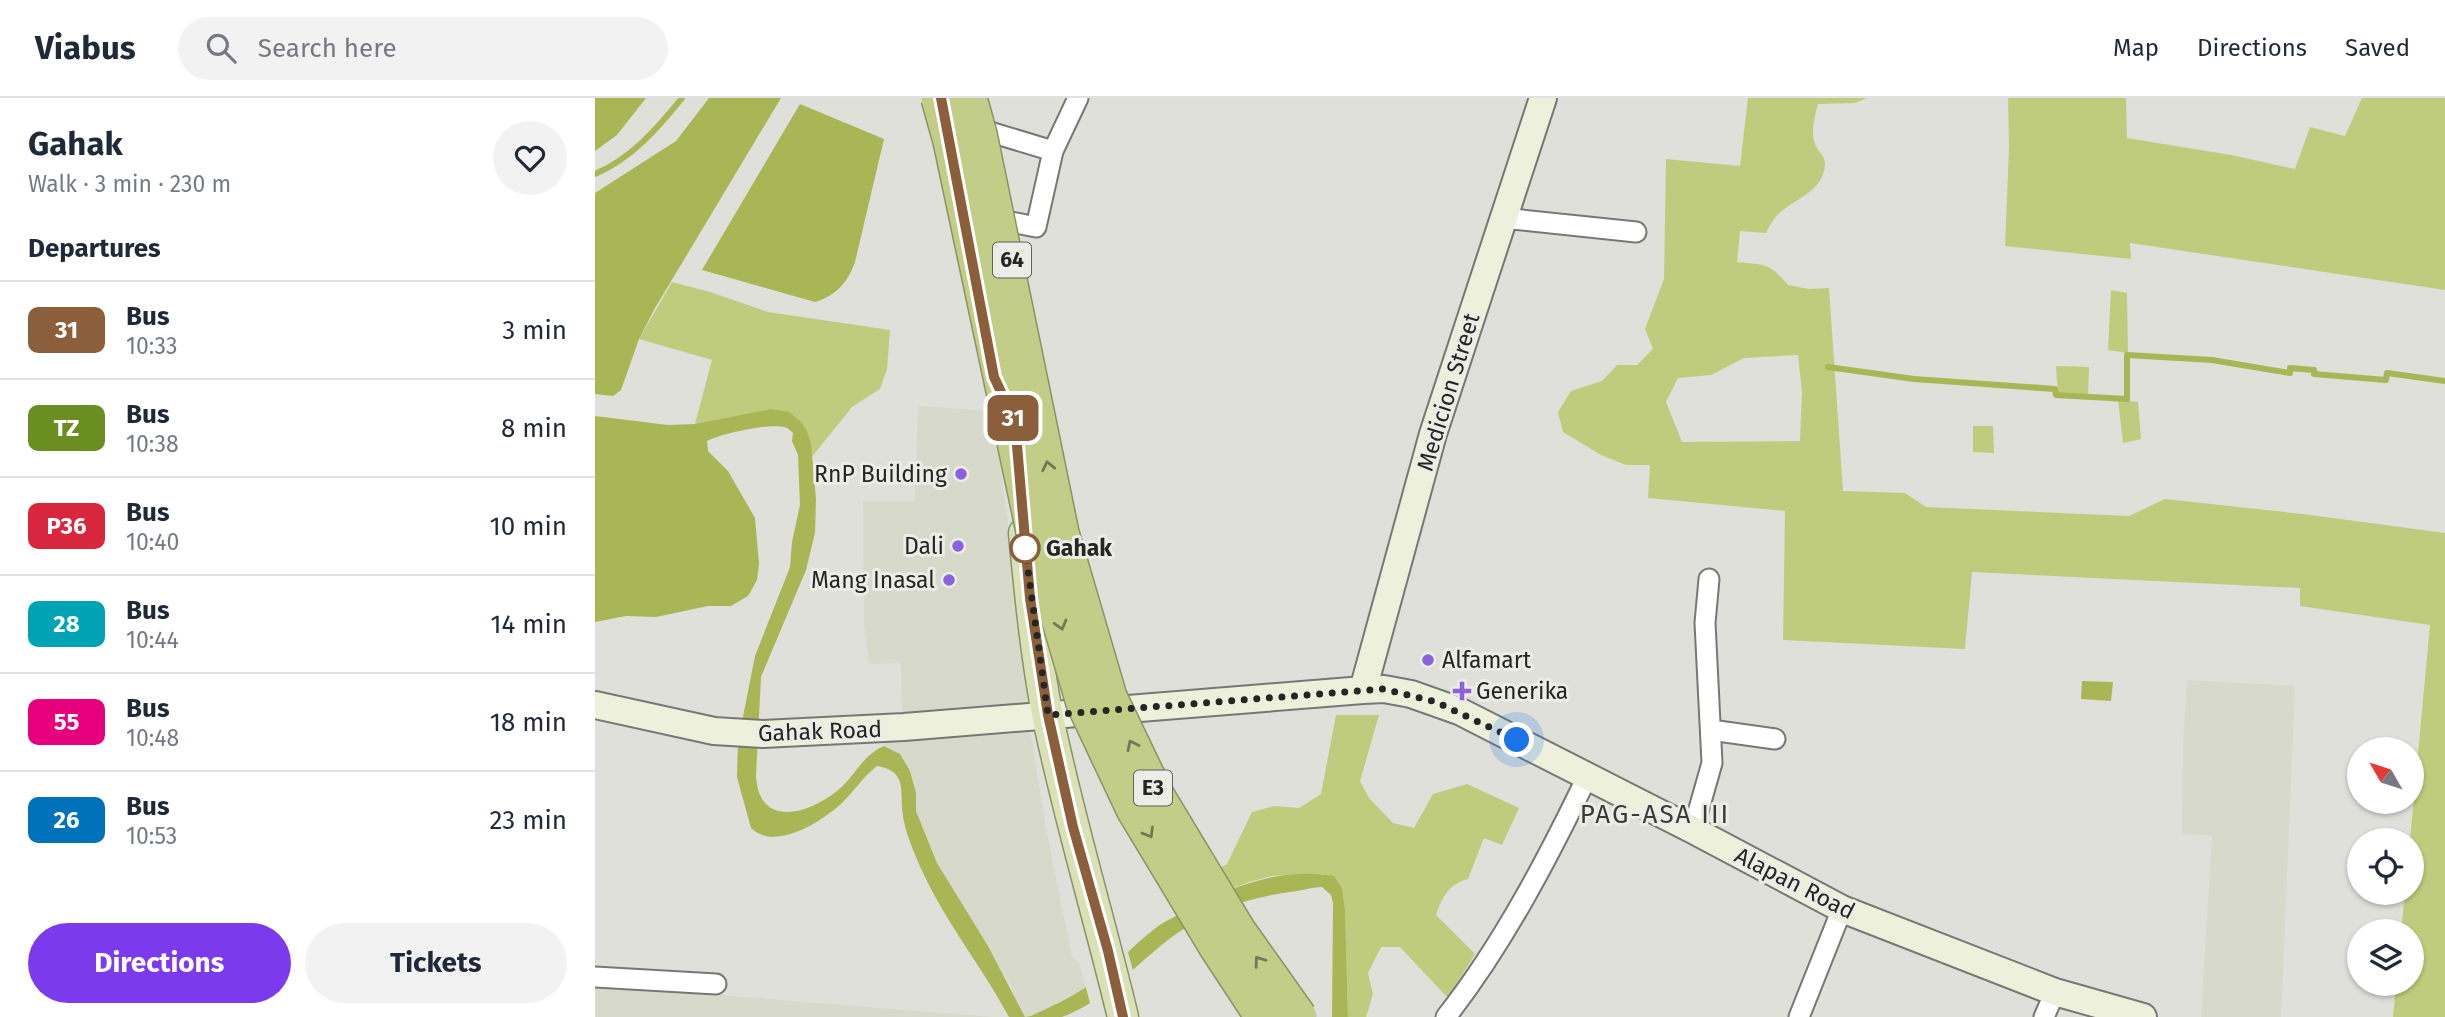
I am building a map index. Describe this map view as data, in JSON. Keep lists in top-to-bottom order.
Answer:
{
  "streets": {
    "highway": ["E3"],
    "main road": ["64"],
    "street": ["Medicion Street", "Gahak Road", "Alapan Road"]
  },
  "crossings": [
    ["64", "Gahak Road"],
    ["64", "E3"],
    ["64", "Alapan Road"],
    ["Medicion Street", "Alapan Road"],
    ["Gahak Road", "Alapan Road"]
  ],
  "districts": ["PAG-ASA III"],
  "places": {
    "other": [
      "RnP Building",
      "Dali",
      "Gahak",
      "Mang Inasal",
      "Alfamart"
    ],
    "health": ["Generika"]
  },
  "lines": ["bus line 31"],
  "north": "top left",
  "page": {
    "header": "Viabus",
    "search": "Search here",
    "nav": ["Map", "Directions", "Saved"],
    "heading": [
      ["Gahak", "Walk · 3 min · 230 m"],
      "Departures"
    ],
    "on_map": "31",
    "list": [
      {
        "mark": "31",
        "name": "Bus",
        "note": "10:33",
        "value": "3 min"
      },
      {
        "mark": "TZ",
        "name": "Bus",
        "note": "10:38",
        "value": "8 min"
      },
      {
        "mark": "P36",
        "name": "Bus",
        "note": "10:40",
        "value": "10 min"
      },
      {
        "mark": "28",
        "name": "Bus",
        "note": "10:44",
        "value": "14 min"
      },
      {
        "mark": "55",
        "name": "Bus",
        "note": "10:48",
        "value": "18 min"
      },
      {
        "mark": "26",
        "name": "Bus",
        "note": "10:53",
        "value": "23 min"
      }
    ],
    "buttons": ["Directions", "Tickets"]
  }
}
